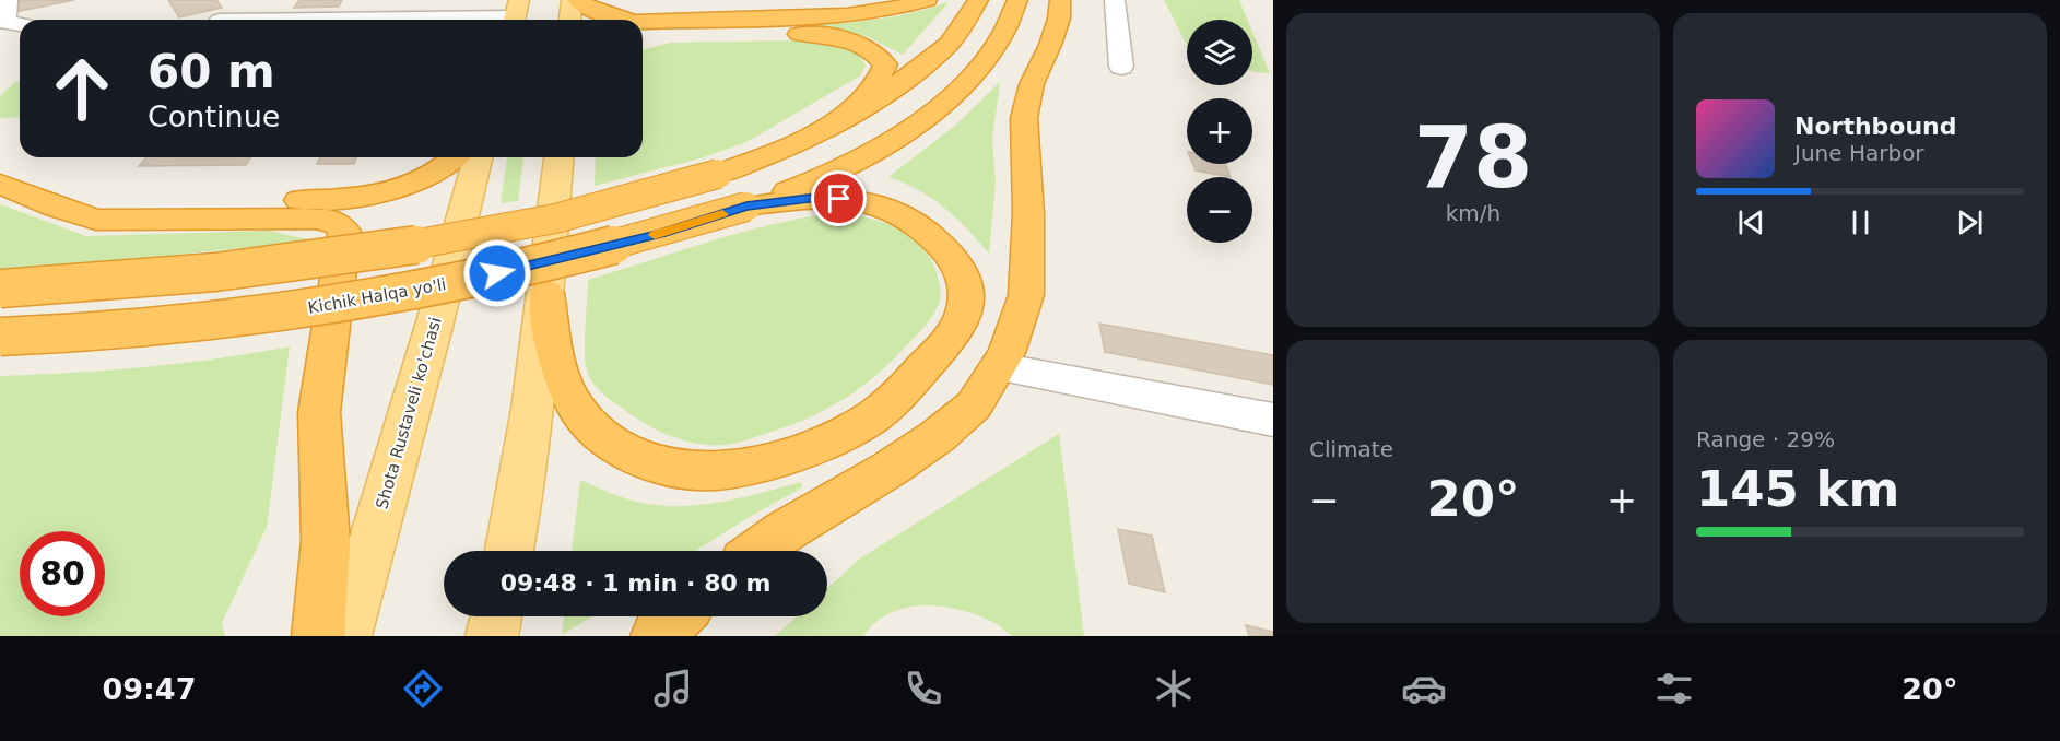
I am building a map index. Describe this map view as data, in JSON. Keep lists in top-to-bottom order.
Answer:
{
  "streets": {
    "highway": ["Kichik Halqa yo'li"],
    "main road": ["Shota Rustaveli ko'chasi"]
  },
  "page": {
    "tile": [
      ["78", "km/h"],
      "Climate",
      ["Range · 29%", "145 km"]
    ],
    "map_buttons": ["+", "−"],
    "turn": ["60 m", "Continue"],
    "song": ["Northbound", "June Harbor"],
    "heat": ["−", "20°", "+"],
    "limit": "80",
    "trip": "09:48 · 1 min · 80 m",
    "tabs": ["09:47", "20°"]
  }
}
